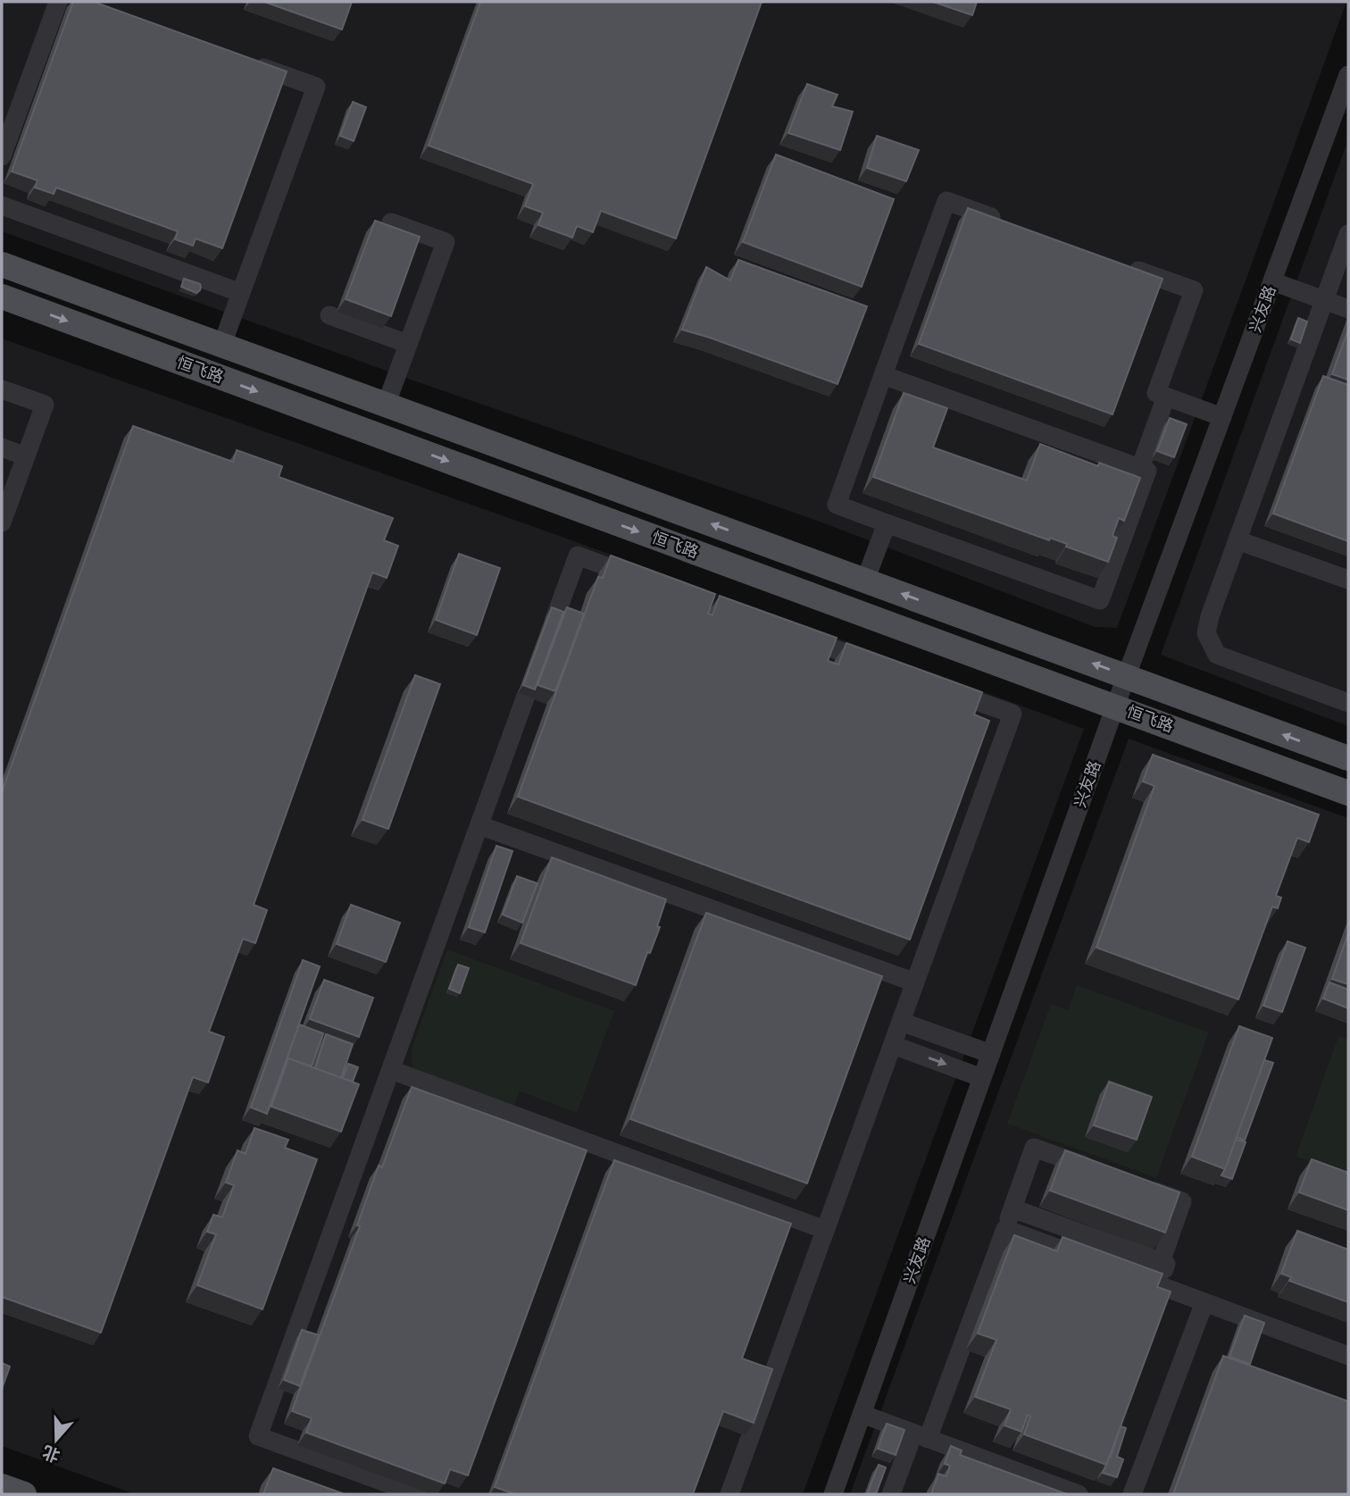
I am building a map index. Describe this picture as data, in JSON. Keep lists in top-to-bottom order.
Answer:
{
  "streets": {
    "main road": ["恒飞路"],
    "street": ["兴友路"]
  },
  "crossings": [
    ["兴友路", "恒飞路"]
  ],
  "north": "bottom"
}
